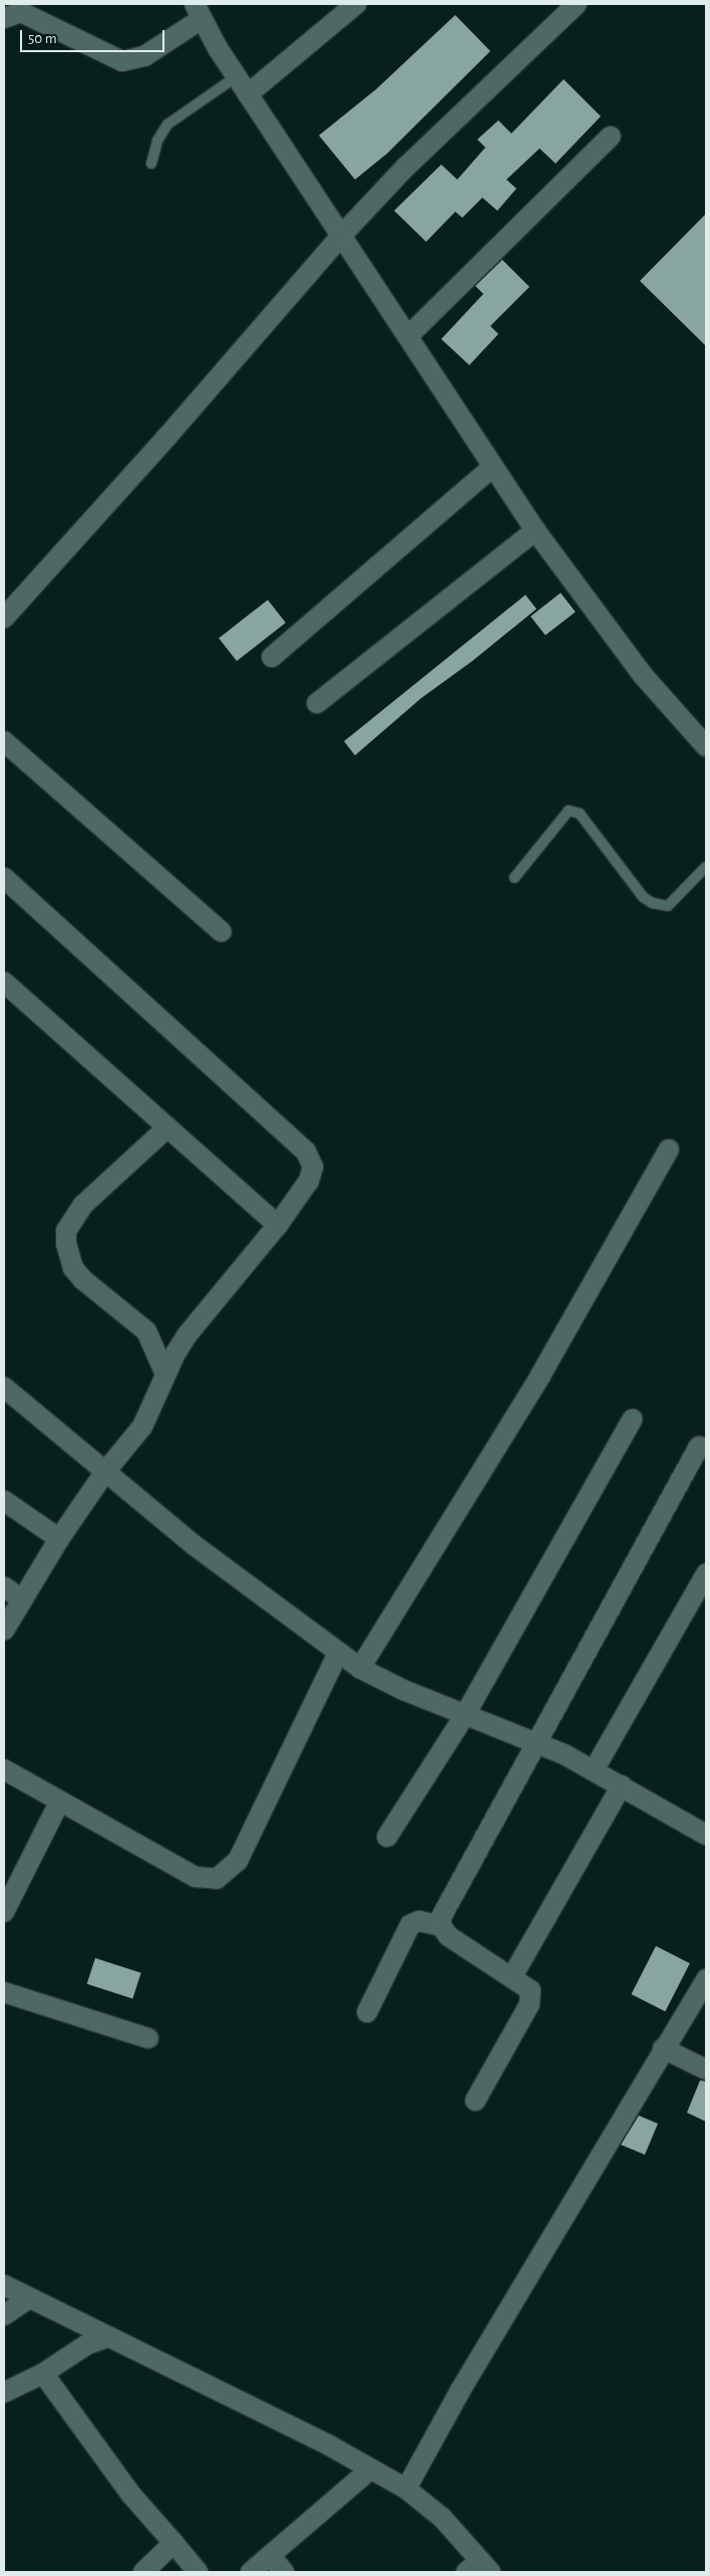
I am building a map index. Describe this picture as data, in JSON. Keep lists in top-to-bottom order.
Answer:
{
  "scale_bar": "50 m"
}
